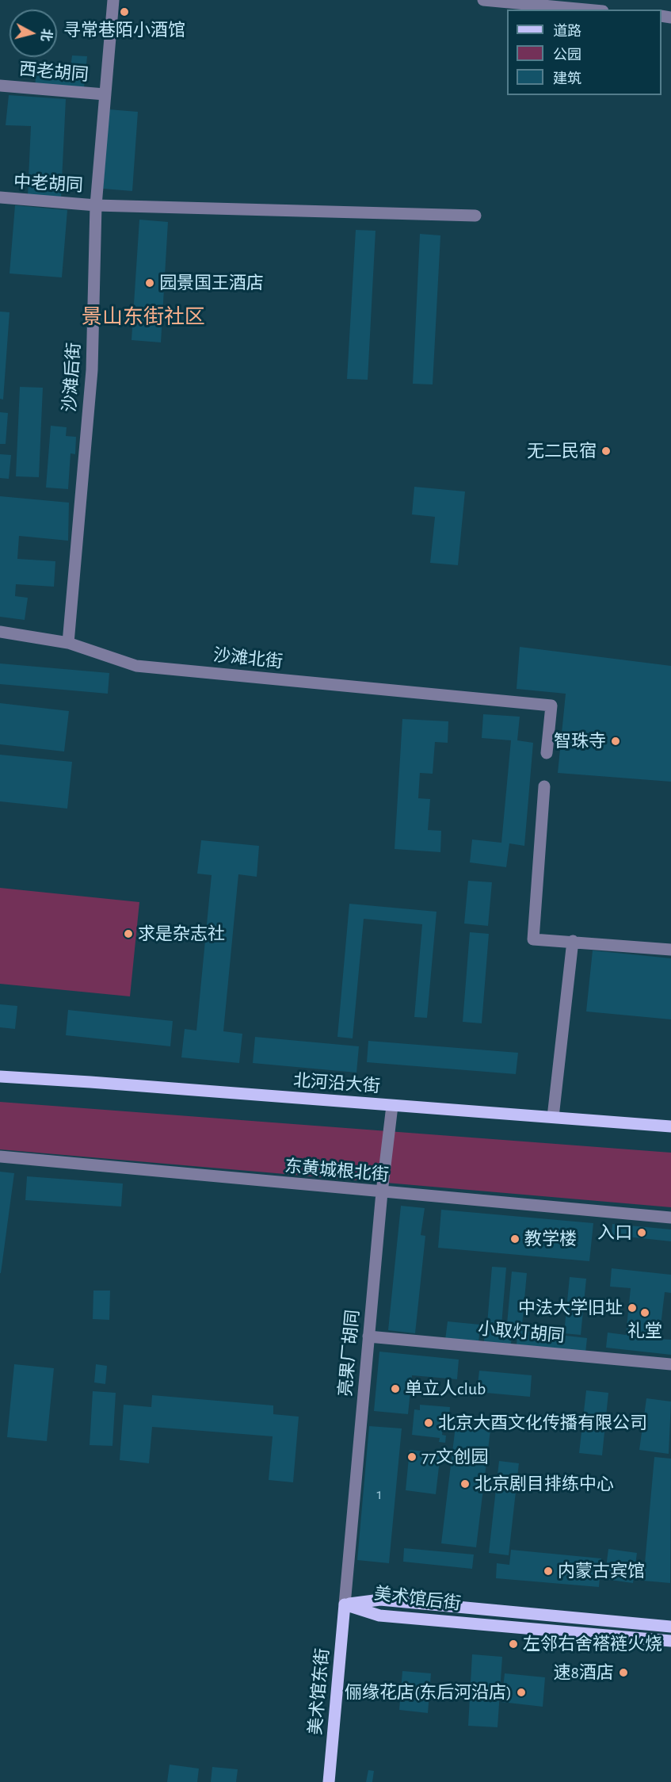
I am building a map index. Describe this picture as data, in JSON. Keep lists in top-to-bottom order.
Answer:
{
  "streets": {
    "main road": ["北河沿大街", "美术馆后街", "美术馆东街"],
    "street": [
      "西老胡同",
      "中老胡同",
      "沙滩后街",
      "沙滩北街",
      "东黄城根北街",
      "小取灯胡同",
      "亮果厂胡同"
    ]
  },
  "crossings": [
    ["西老胡同", "沙滩后街"],
    ["中老胡同", "沙滩后街"],
    ["沙滩后街", "沙滩北街"],
    ["北河沿大街", "亮果厂胡同"],
    ["东黄城根北街", "亮果厂胡同"],
    ["小取灯胡同", "亮果厂胡同"],
    ["亮果厂胡同", "美术馆后街"],
    ["亮果厂胡同", "美术馆东街"],
    ["美术馆后街", "美术馆东街"]
  ],
  "districts": ["景山东街社区"],
  "places": [
    "寻常巷陌小酒馆",
    "园景国王酒店",
    "无二民宿",
    "智珠寺",
    "求是杂志社",
    "入口",
    "教学楼",
    "中法大学旧址",
    "礼堂",
    "单立人club",
    "北京大酉文化传播有限公司",
    "77文创园",
    "北京剧目排练中心",
    "内蒙古宾馆",
    "左邻右舍褡裢火烧",
    "速8酒店",
    "俪缘花店(东后河沿店)"
  ],
  "house_numbers": ["1"],
  "legend": ["道路", "公园", "建筑"],
  "north": "right"
}
